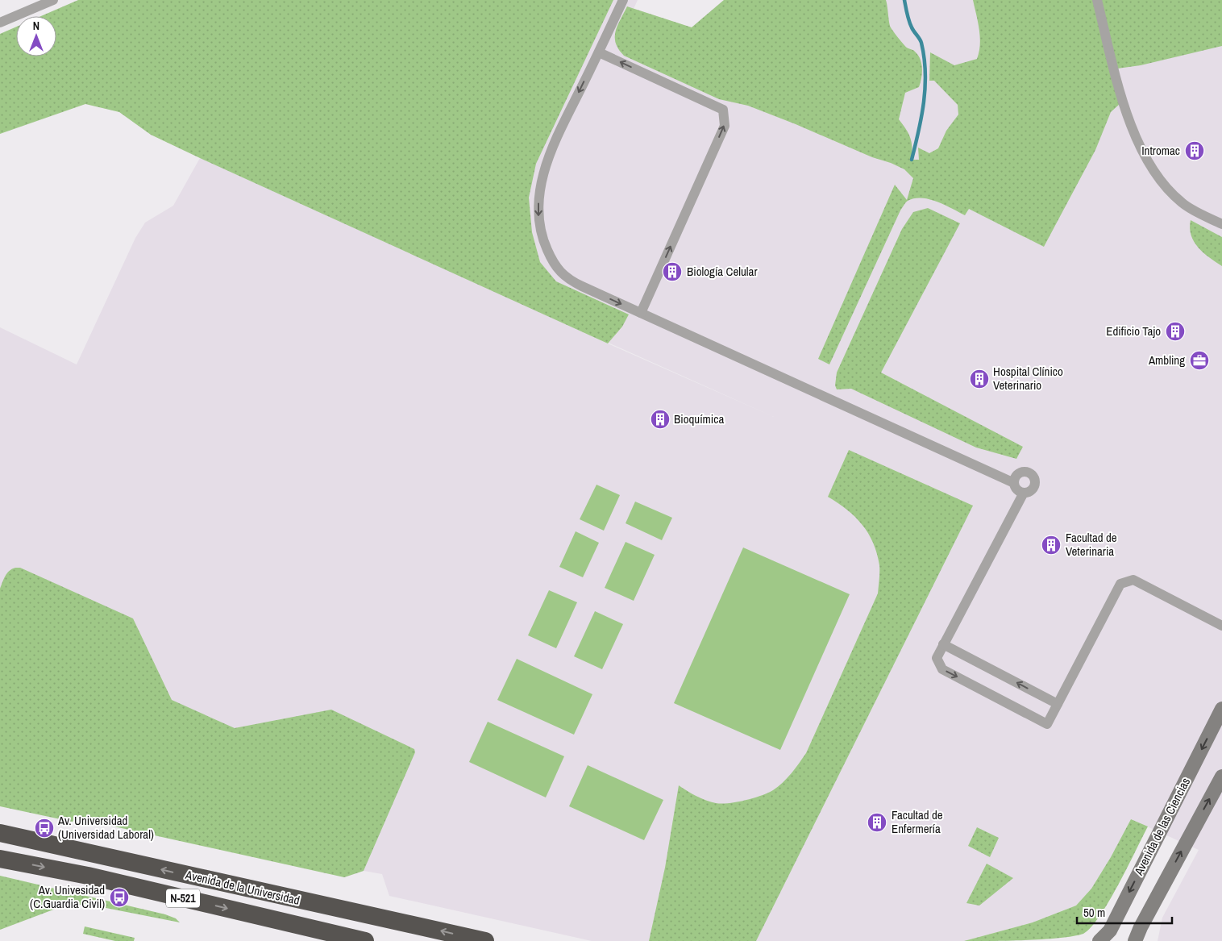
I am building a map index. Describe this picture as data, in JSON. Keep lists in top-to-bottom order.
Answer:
{
  "streets": {
    "highway": ["Avenida de la Universidad", "N-521"],
    "main road": ["Avenida de las Ciencias"]
  },
  "places": {
    "building": [
      "Intromac",
      "Biología Celular",
      "Edificio Tajo",
      "Hospital Clínico Veterinario",
      "Bioquímica",
      "Facultad de Veterinaria",
      "Facultad de Enfermería"
    ],
    "office": ["Ambling"],
    "bus stop": ["Av. Universidad (Universidad Laboral)", "Av. Univesidad (C.Guardia Civil)"]
  },
  "scale_bar": "50 m",
  "north": "top"
}
